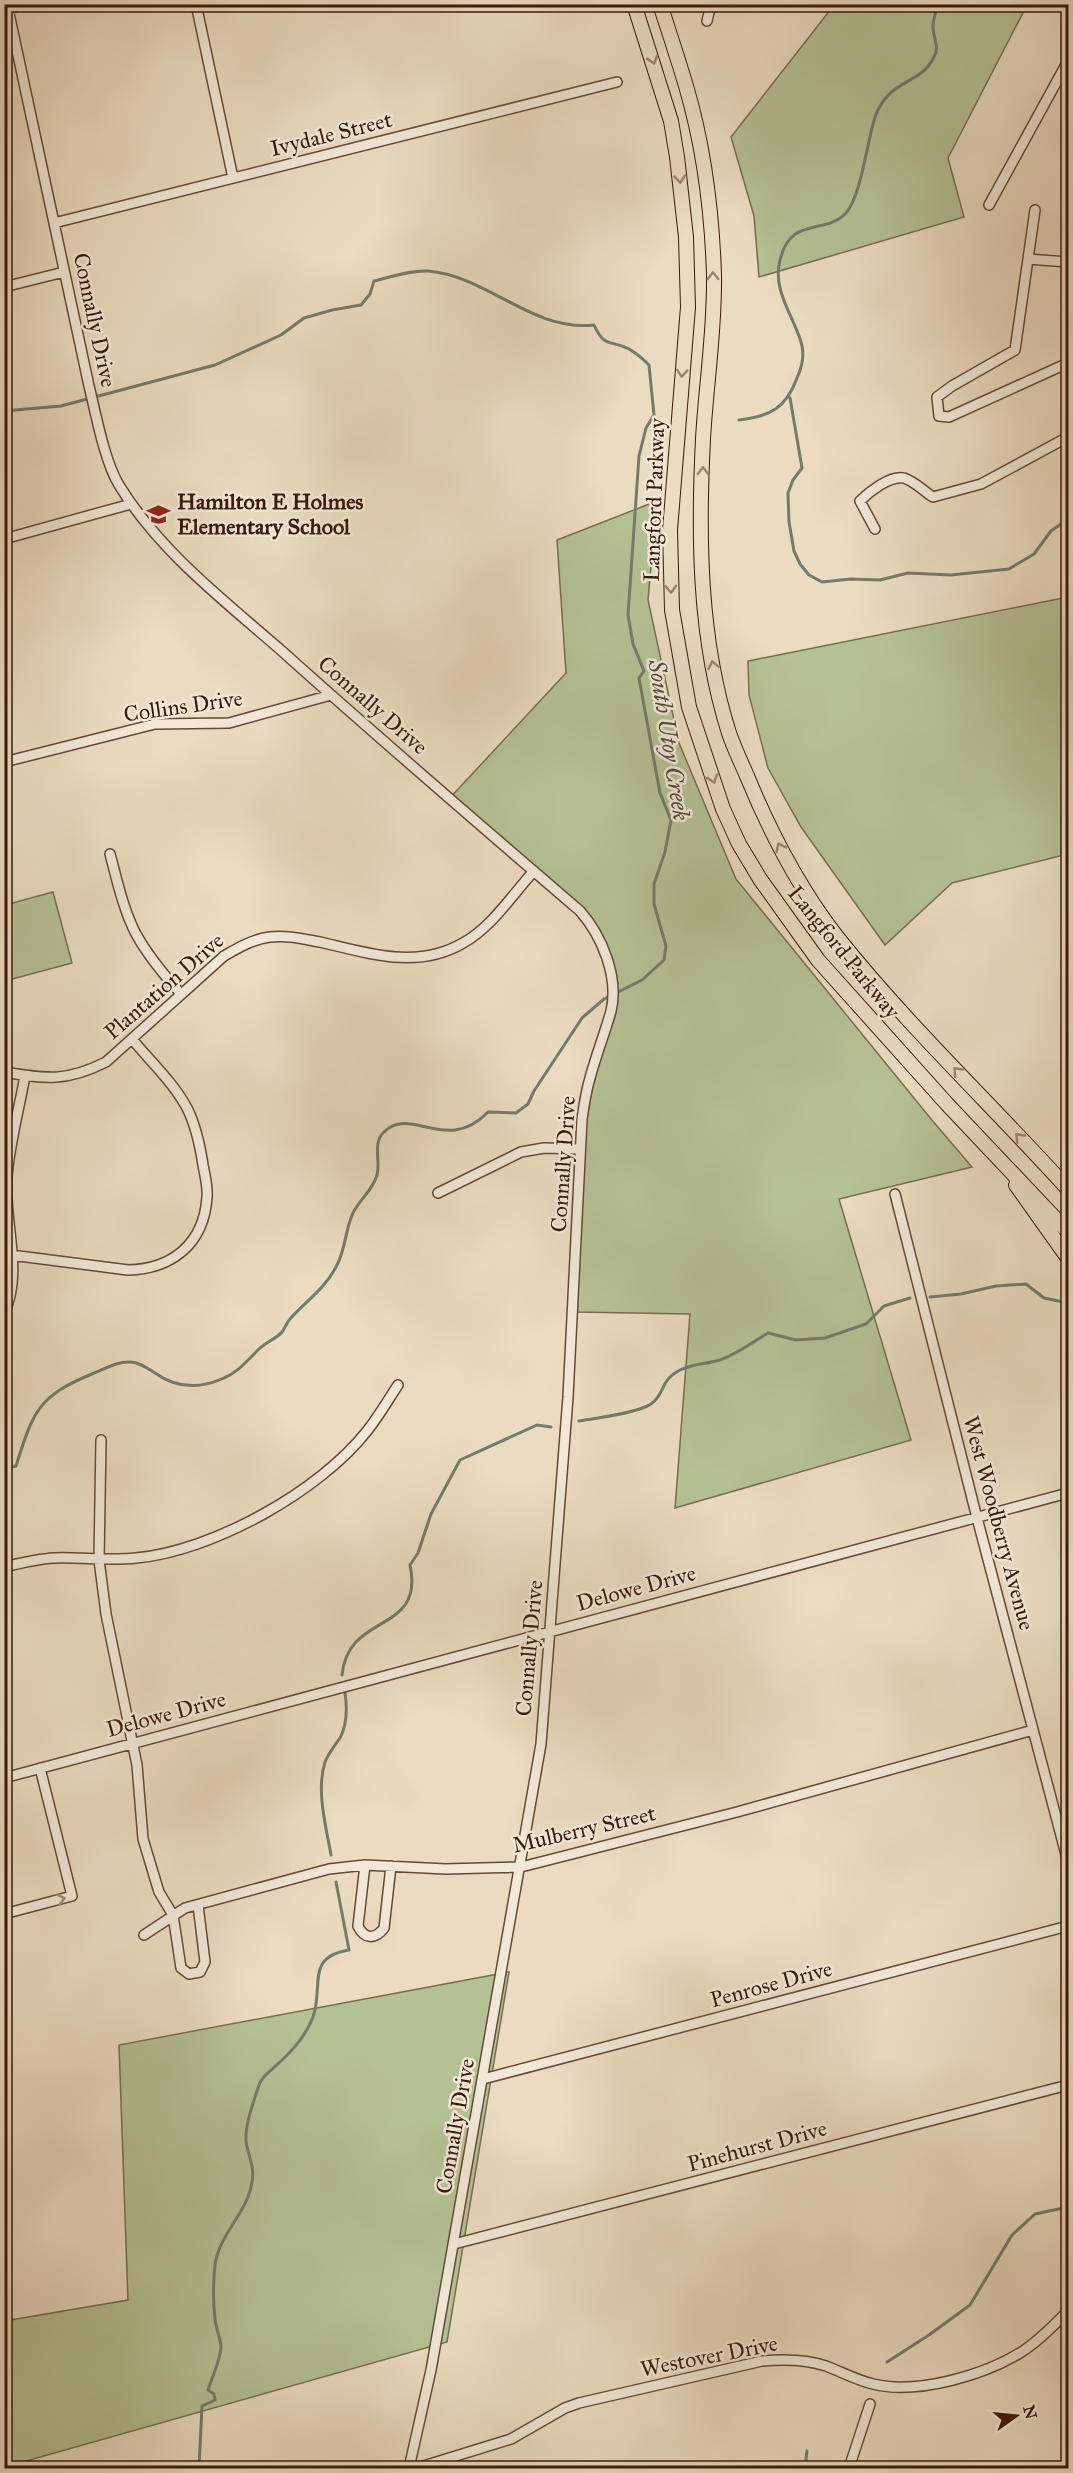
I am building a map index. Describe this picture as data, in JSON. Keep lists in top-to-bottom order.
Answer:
{
  "streets": {
    "highway": ["Langford Parkway"],
    "street": [
      "Ivydale Street",
      "Connally Drive",
      "Collins Drive",
      "Plantation Drive",
      "West Woodberry Avenue",
      "Delowe Drive",
      "Mulberry Street",
      "Penrose Drive",
      "Pinehurst Drive",
      "Westover Drive"
    ]
  },
  "crossings": [
    ["Ivydale Street", "Connally Drive"],
    ["Connally Drive", "Collins Drive"],
    ["Connally Drive", "Plantation Drive"],
    ["Connally Drive", "Delowe Drive"],
    ["Connally Drive", "Mulberry Street"],
    ["Connally Drive", "Penrose Drive"],
    ["Connally Drive", "Pinehurst Drive"],
    ["West Woodberry Avenue", "Delowe Drive"],
    ["West Woodberry Avenue", "Mulberry Street"]
  ],
  "water": ["South Utoy Creek"],
  "places": {
    "school or university": ["Hamilton E Holmes Elementary School"]
  },
  "north": "right"
}
